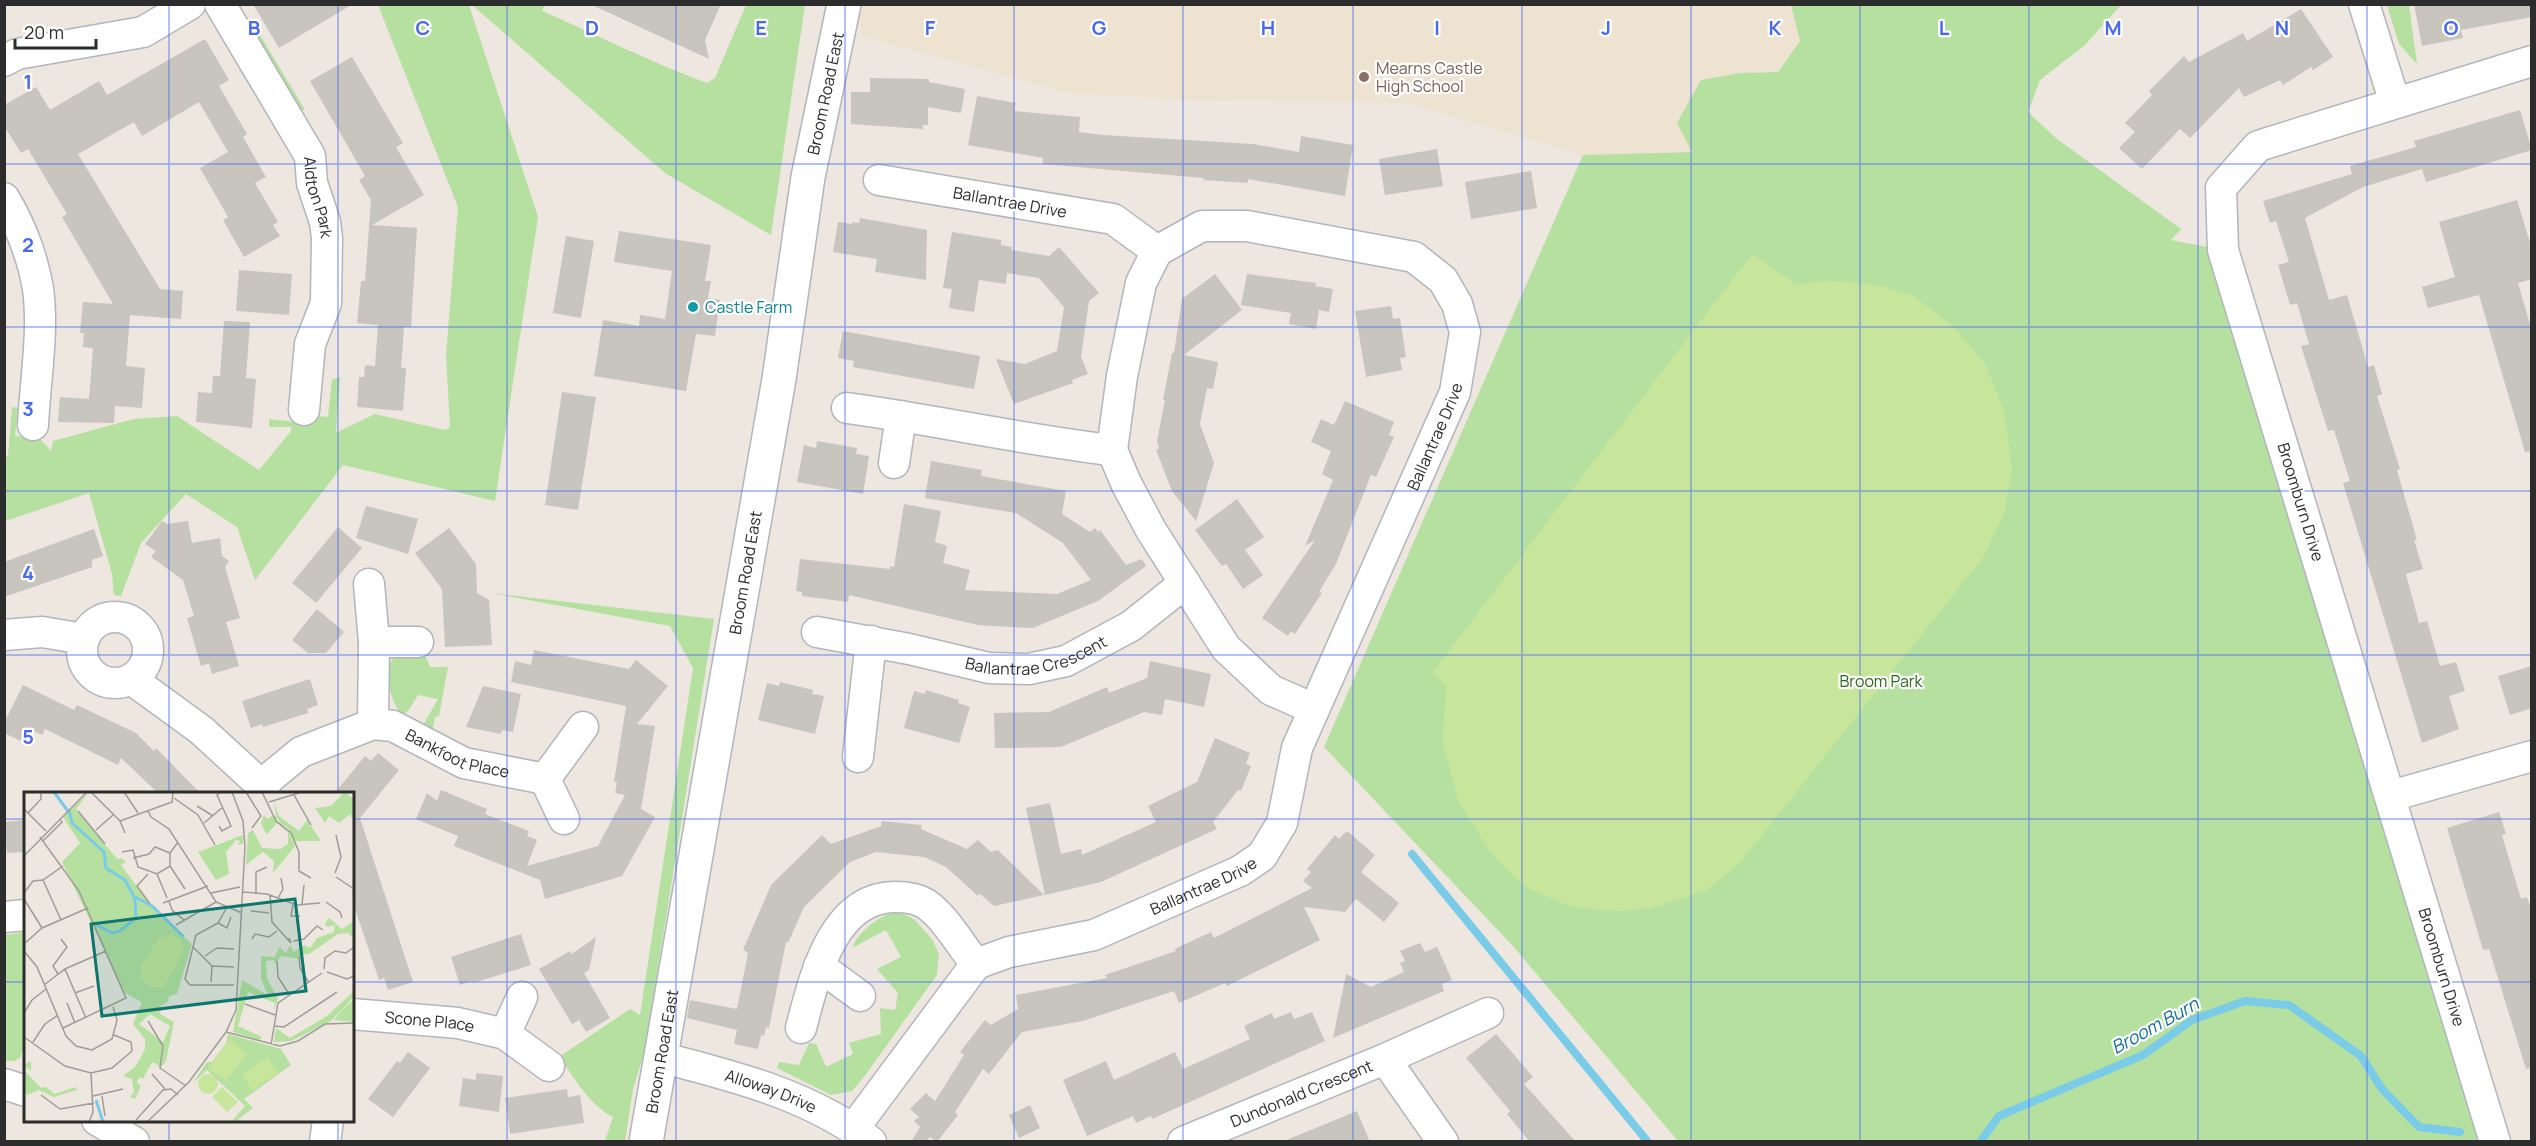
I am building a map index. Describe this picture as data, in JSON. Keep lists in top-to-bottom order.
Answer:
{
  "streets": {
    "street": [
      "Broom Road East",
      "Aldton Park",
      "Ballantrae Drive",
      "Broomburn Drive",
      "Ballantrae Crescent",
      "Bankfoot Place",
      "Scone Place",
      "Alloway Drive",
      "Dundonald Crescent"
    ]
  },
  "crossings": [
    ["Broom Road East", "Alloway Drive"]
  ],
  "water": ["Broom Burn"],
  "parks": ["Broom Park"],
  "places": ["Mearns Castle High School", "Castle Farm"],
  "scale_bar": "20 m",
  "grid": {
    "columns": [
      "B",
      "C",
      "D",
      "E",
      "F",
      "G",
      "H",
      "I",
      "J",
      "K",
      "L",
      "M",
      "N",
      "O"
    ],
    "rows": [
      "1",
      "2",
      "3",
      "4",
      "5"
    ]
  }
}
